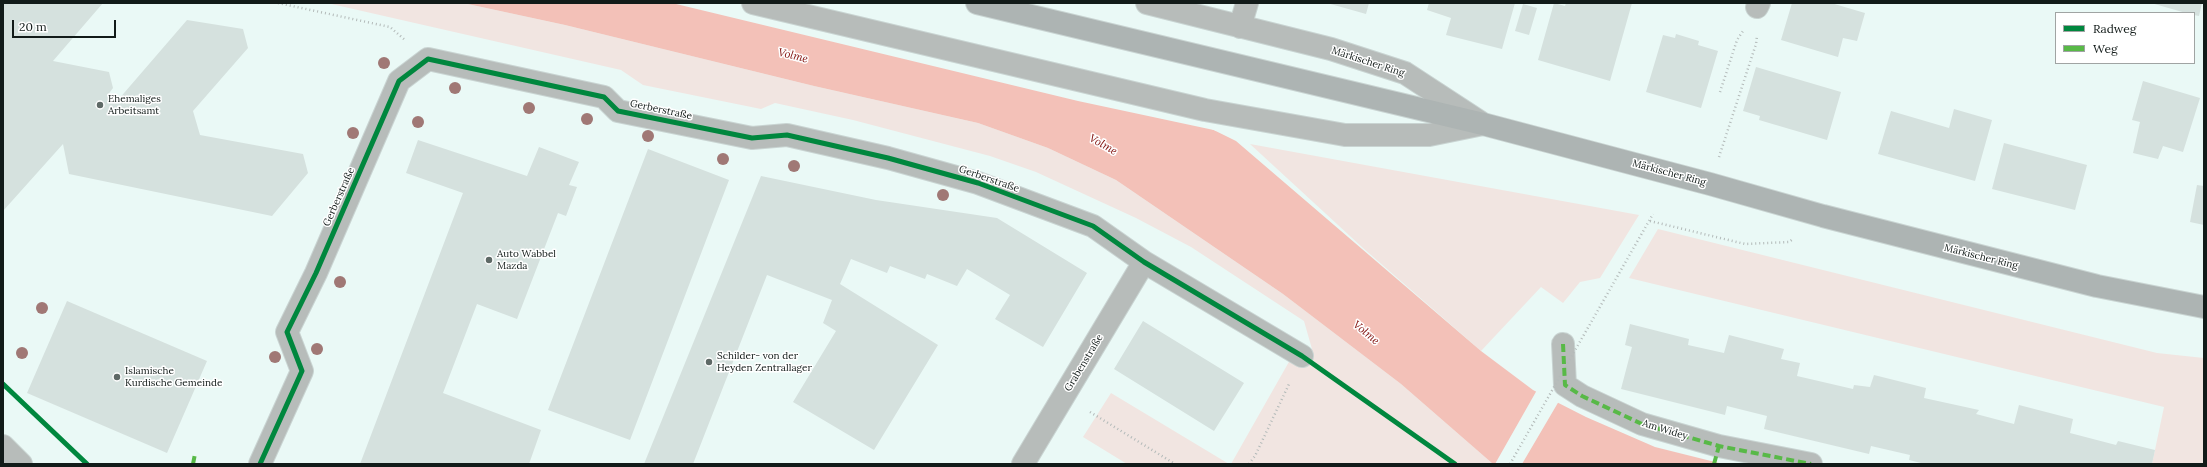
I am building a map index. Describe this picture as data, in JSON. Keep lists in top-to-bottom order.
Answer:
{
  "streets": {
    "main road": ["Märkischer Ring"],
    "street": ["Gerberstraße", "Grabenstraße", "Am Widey"]
  },
  "crossings": [
    ["Gerberstraße", "Grabenstraße"]
  ],
  "water": ["Volme"],
  "places": [
    "Ehemaliges Arbeitsamt",
    "Auto Wabbel Mazda",
    "Schilder- von der Heyden Zentrallager",
    "Islamische Kurdische Gemeinde"
  ],
  "legend": ["Radweg", "Weg"],
  "scale_bar": "20 m"
}
